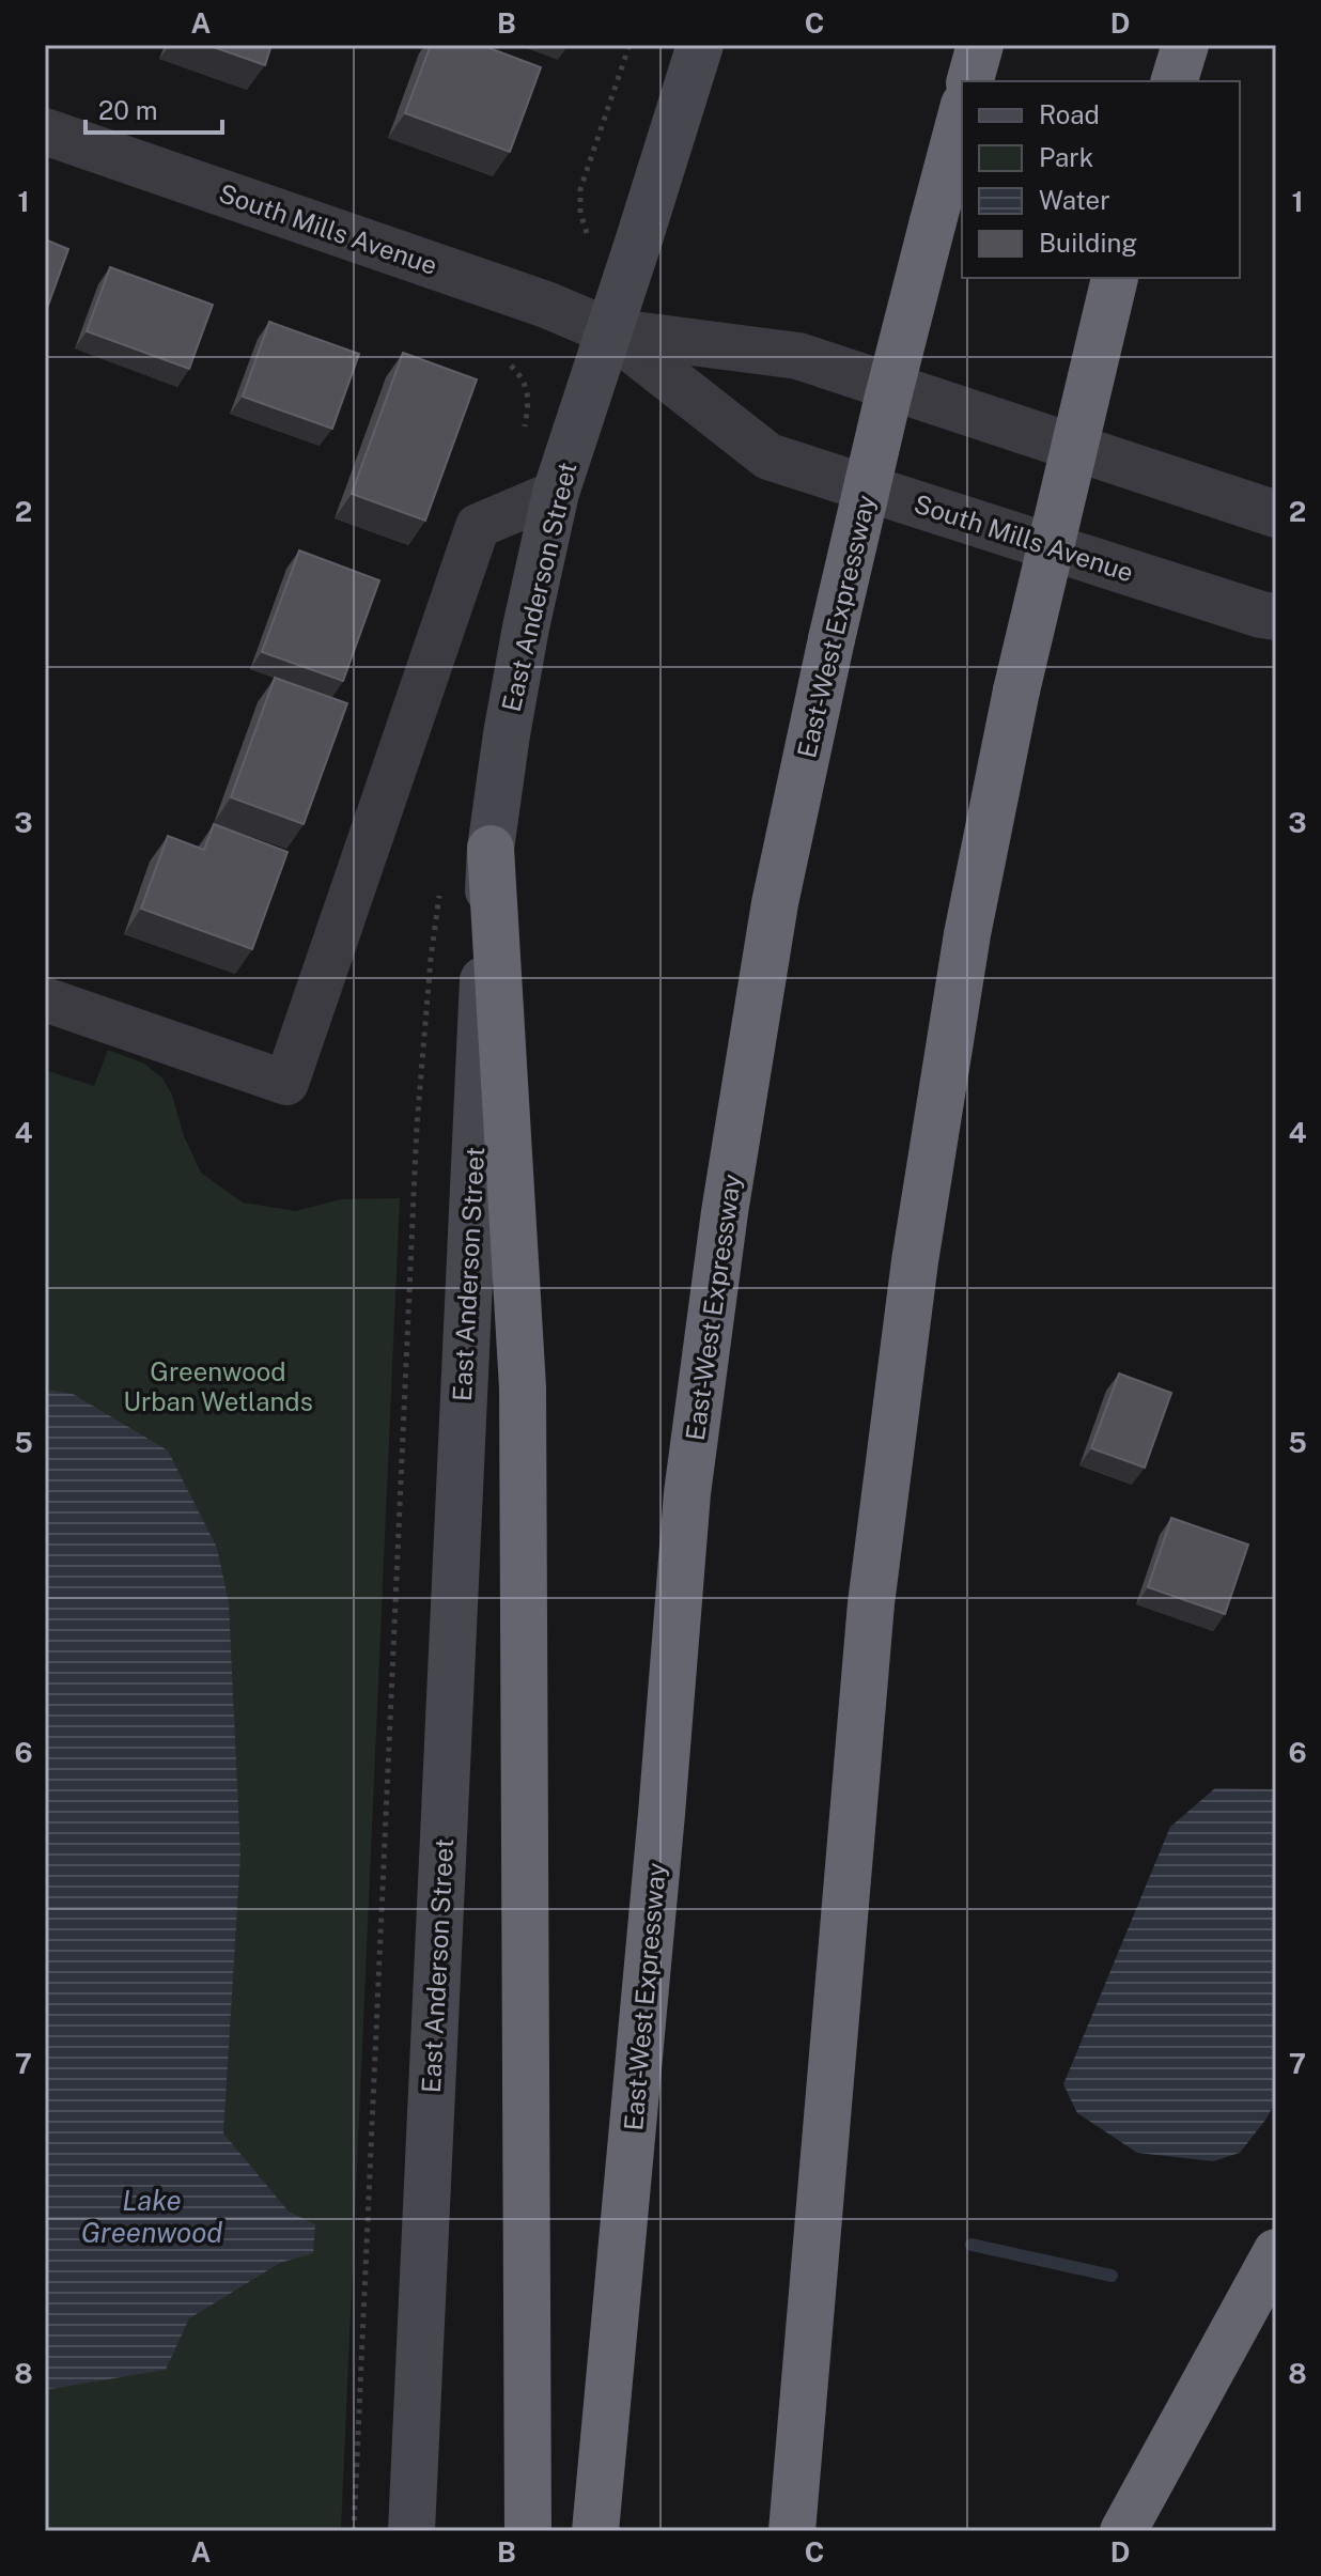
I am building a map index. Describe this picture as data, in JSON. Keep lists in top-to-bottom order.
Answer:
{
  "streets": {
    "highway": ["East-West Expressway"],
    "main road": ["East Anderson Street"],
    "street": ["South Mills Avenue"]
  },
  "crossings": [
    ["South Mills Avenue", "East Anderson Street"]
  ],
  "water": ["Lake Greenwood"],
  "parks": ["Greenwood Urban Wetlands"],
  "legend": [
    "Road",
    "Park",
    "Water",
    "Building"
  ],
  "scale_bar": "20 m",
  "grid": {
    "columns": [
      "A",
      "B",
      "C",
      "D"
    ],
    "rows": [
      "1",
      "2",
      "3",
      "4",
      "5",
      "6",
      "7",
      "8"
    ]
  }
}
